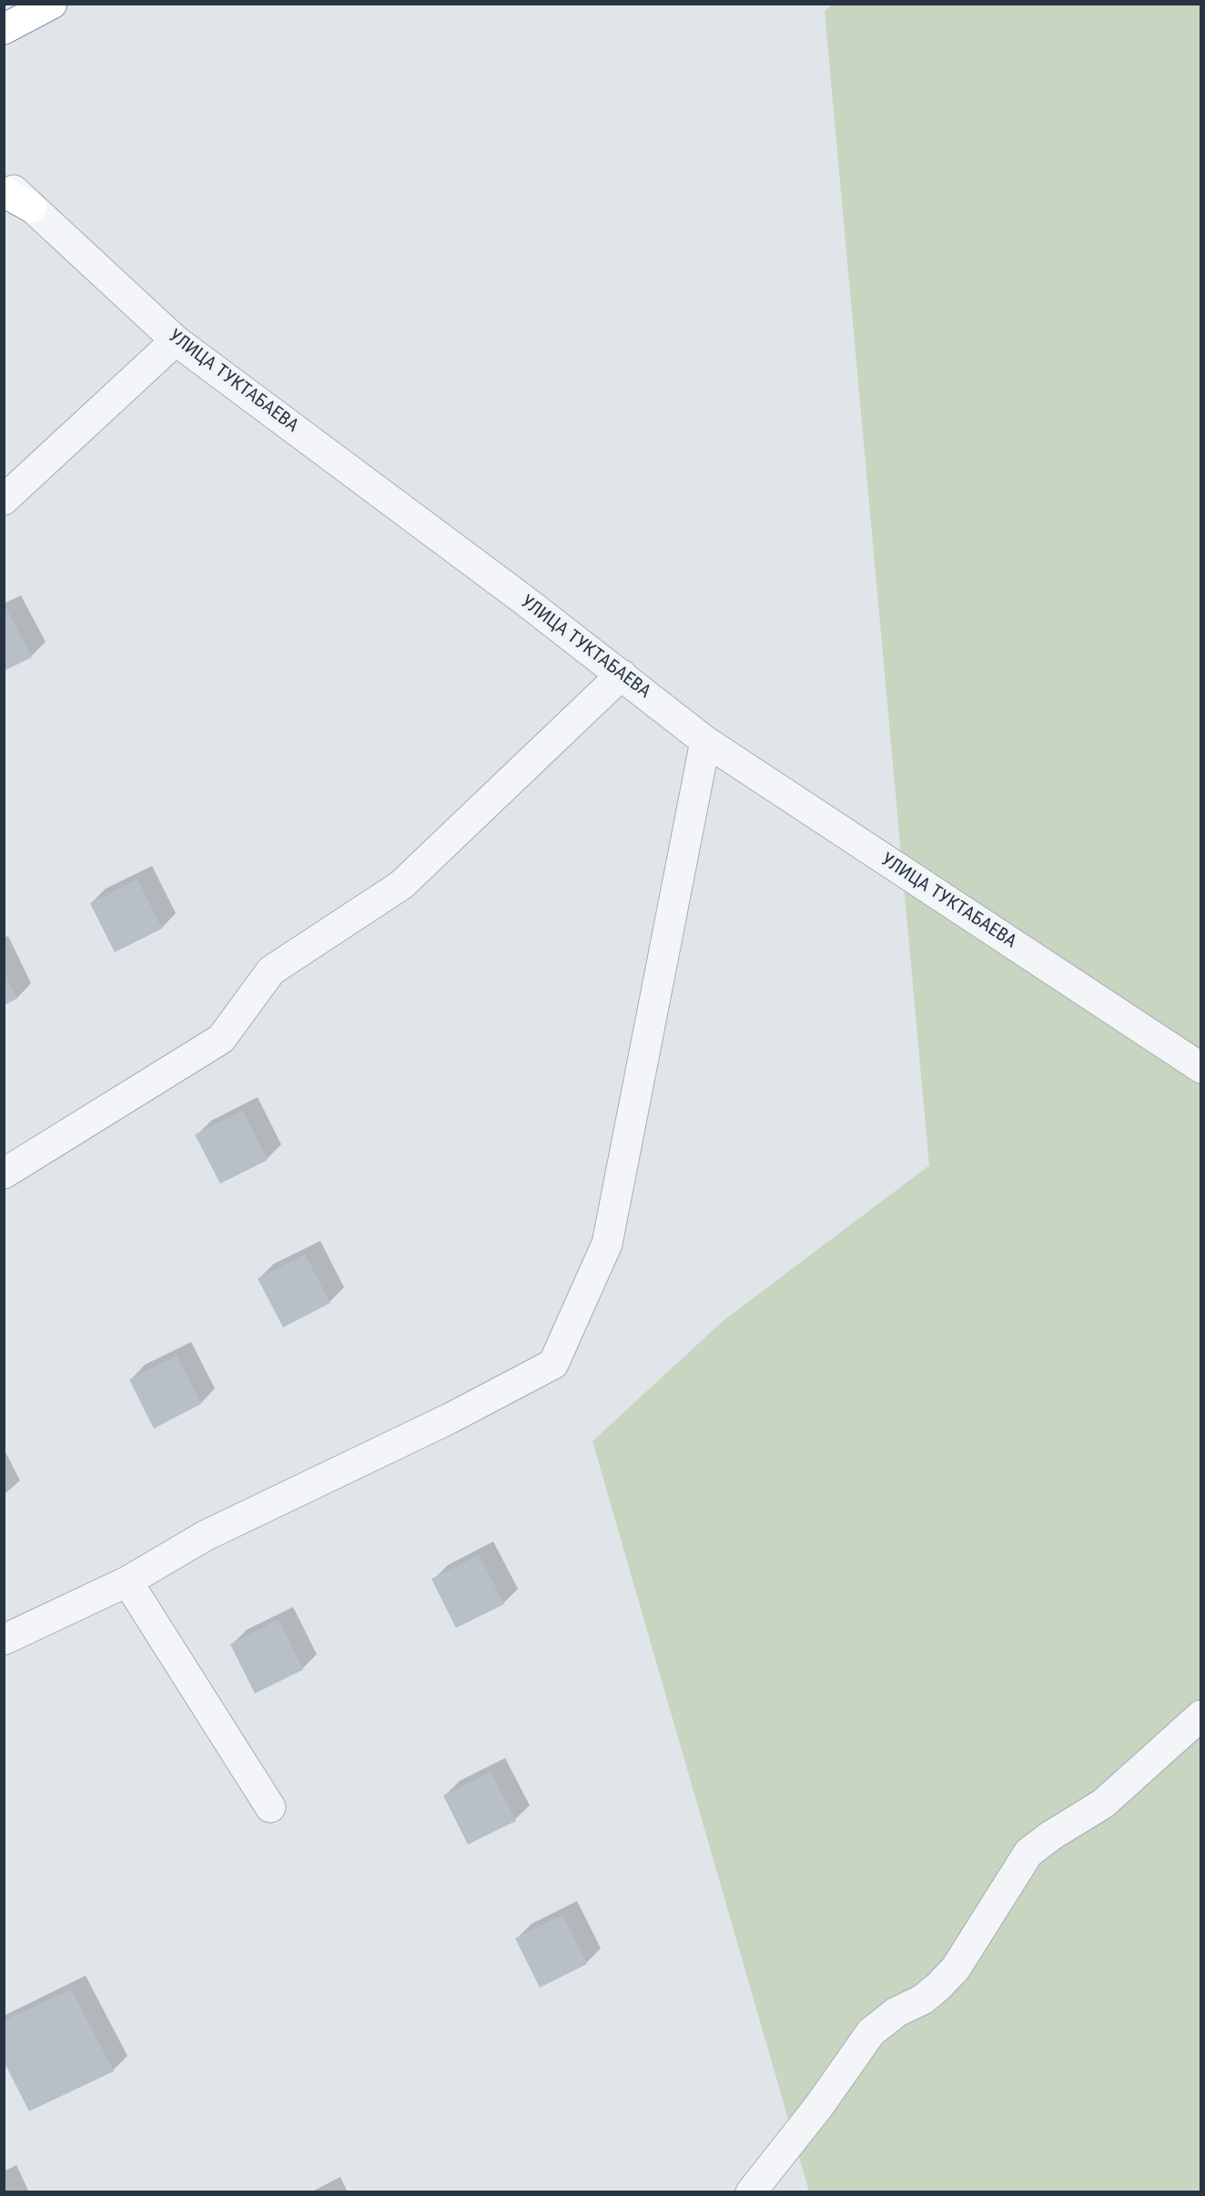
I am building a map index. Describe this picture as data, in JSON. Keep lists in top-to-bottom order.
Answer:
{
  "streets": {
    "street": ["УЛИЦА ТУКТАБАЕВА"]
  }
}
